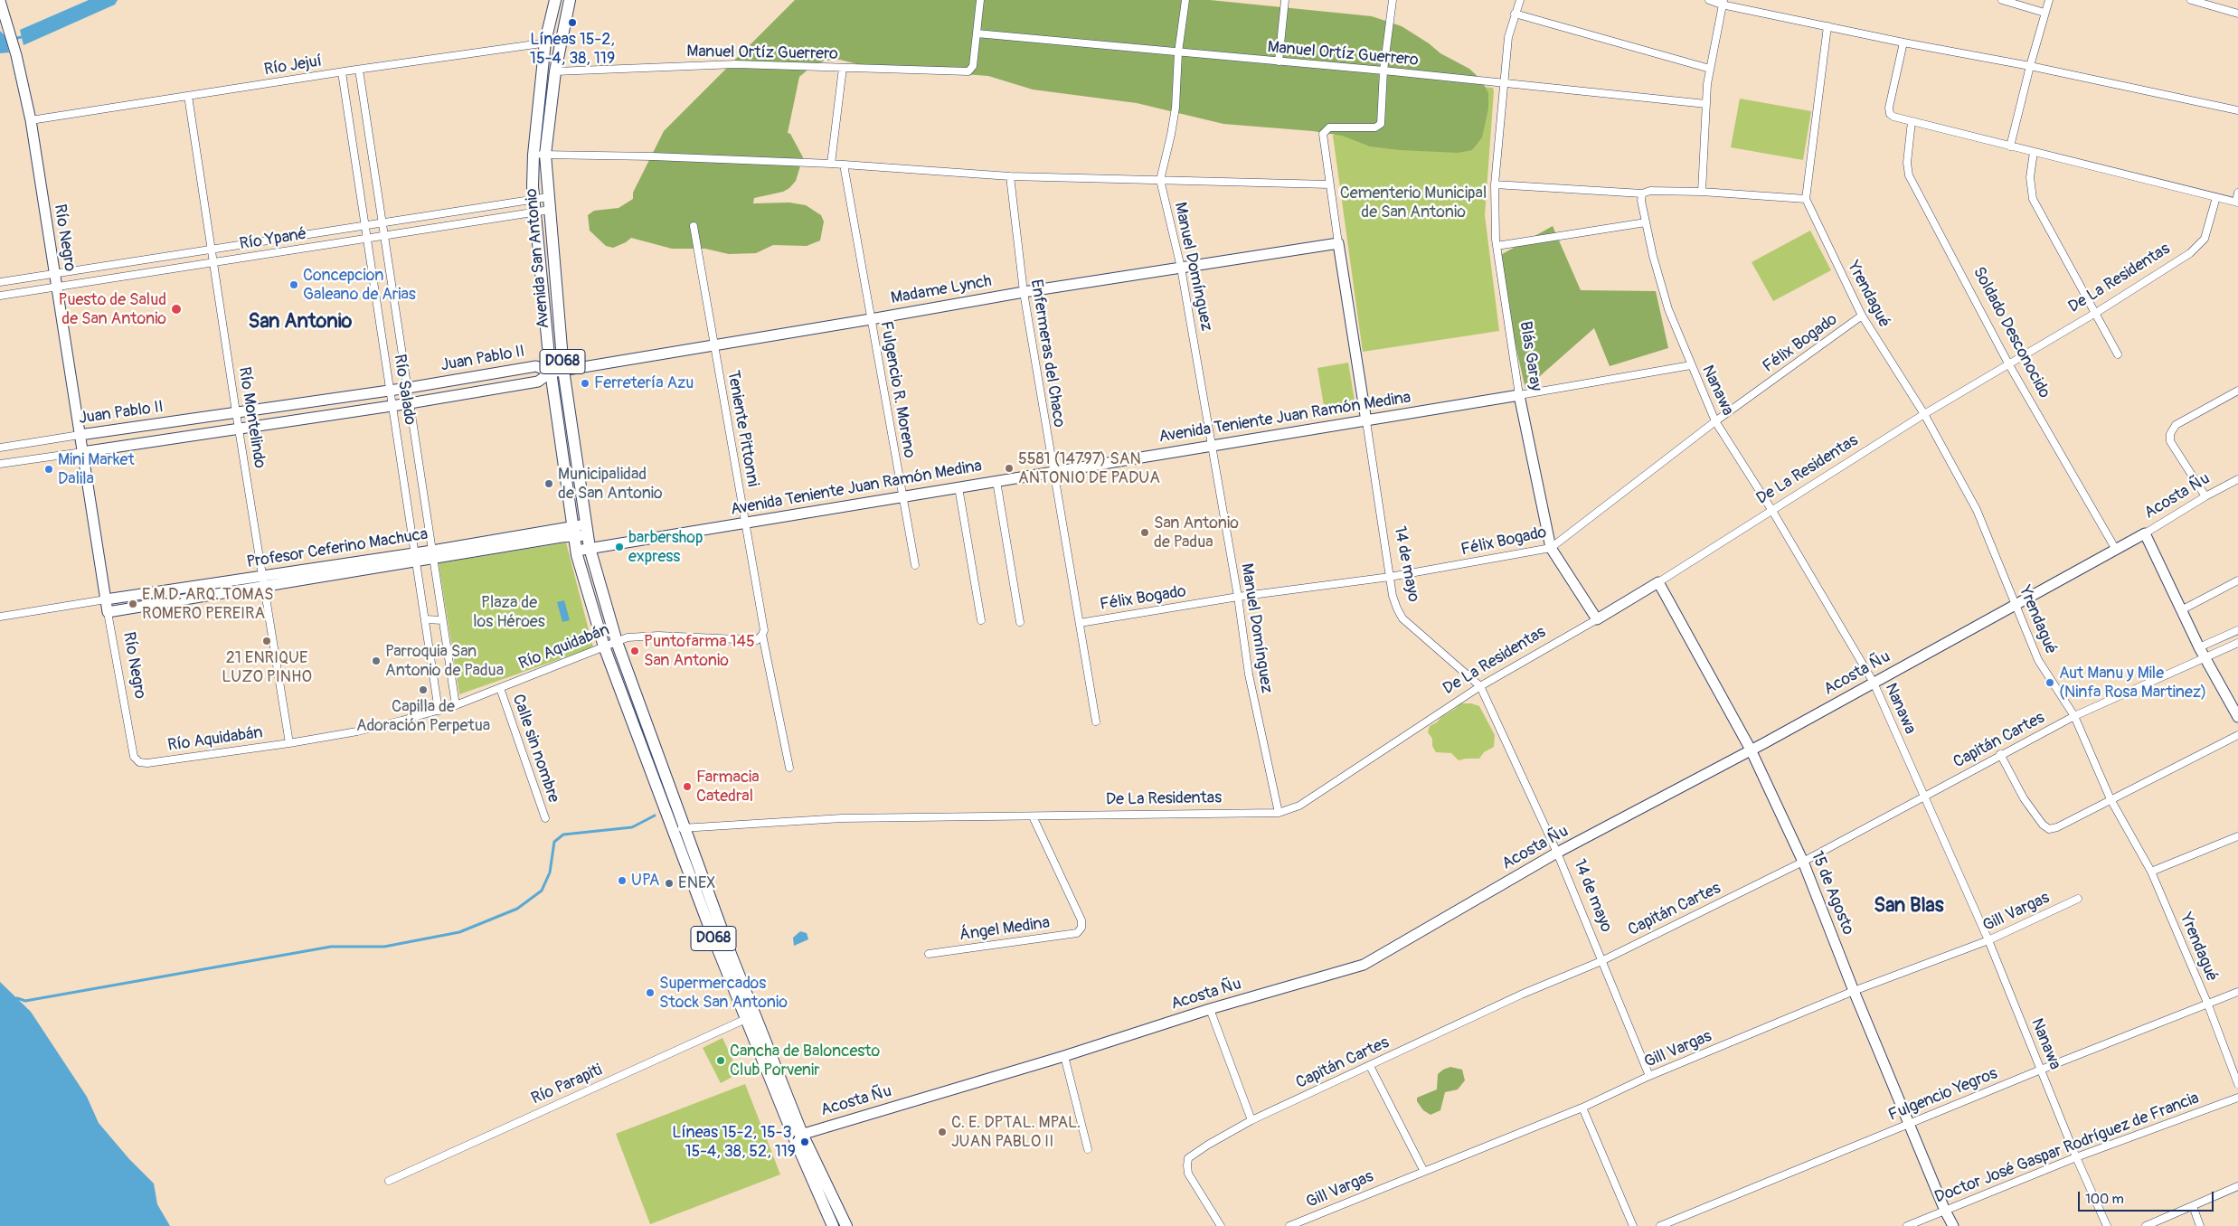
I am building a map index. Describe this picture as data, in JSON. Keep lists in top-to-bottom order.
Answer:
{
  "streets": {
    "main road": ["Avenida San Antonio", "D068"],
    "street": [
      "Manuel Ortíz Guerrero",
      "Río Jejuí",
      "Río Negro",
      "Río Ypané",
      "Manuel Domínguez",
      "De La Residentas",
      "Madame Lynch",
      "Yrendagué",
      "Soldado Desconocido",
      "Félix Bogado",
      "Enfermeras del Chaco",
      "Blás Garay",
      "Juan Pablo II",
      "Río Salado",
      "Fulgencio R. Moreno",
      "Nanawa",
      "Río Montelindo",
      "Avenida Teniente Juan Ramón Medina",
      "Teniente Pittonni",
      "Acosta Ñu",
      "Profesor Ceferino Machuca",
      "14 de mayo",
      "Río Aquidabán",
      "Capitán Cartes",
      "Calle sin nombre",
      "15 de Agosto",
      "Gill Vargas",
      "Ángel Medina",
      "Río Parapiti",
      "Fulgencio Yegros",
      "Doctor José Gaspar Rodríguez de Francia"
    ]
  },
  "crossings": [
    ["Manuel Ortíz Guerrero", "Avenida San Antonio"],
    ["Manuel Ortíz Guerrero", "Blás Garay"],
    ["Manuel Ortíz Guerrero", "14 de mayo"],
    ["Río Jejuí", "Río Negro"],
    ["Río Jejuí", "Avenida San Antonio"],
    ["Río Jejuí", "Río Salado"],
    ["Río Jejuí", "Río Montelindo"],
    ["Río Negro", "Río Ypané"],
    ["Río Negro", "Juan Pablo II"],
    ["Río Negro", "Profesor Ceferino Machuca"],
    ["Río Negro", "Río Aquidabán"],
    ["Río Ypané", "Avenida San Antonio"],
    ["Río Ypané", "Río Salado"],
    ["Río Ypané", "Río Montelindo"],
    ["Avenida San Antonio", "De La Residentas"],
    ["Avenida San Antonio", "Madame Lynch"],
    ["Avenida San Antonio", "Juan Pablo II"],
    ["Avenida San Antonio", "Avenida Teniente Juan Ramón Medina"],
    ["Avenida San Antonio", "Acosta Ñu"],
    ["Avenida San Antonio", "Profesor Ceferino Machuca"],
    ["Avenida San Antonio", "Río Aquidabán"],
    ["Avenida San Antonio", "Río Parapiti"],
    ["Manuel Domínguez", "De La Residentas"],
    ["Manuel Domínguez", "Madame Lynch"],
    ["Manuel Domínguez", "Félix Bogado"],
    ["Manuel Domínguez", "Avenida Teniente Juan Ramón Medina"],
    ["De La Residentas", "Yrendagué"],
    ["De La Residentas", "Soldado Desconocido"],
    ["De La Residentas", "Blás Garay"],
    ["De La Residentas", "Nanawa"],
    ["De La Residentas", "14 de mayo"],
    ["De La Residentas", "15 de Agosto"],
    ["De La Residentas", "Ángel Medina"],
    ["Madame Lynch", "Enfermeras del Chaco"],
    ["Madame Lynch", "Juan Pablo II"],
    ["Madame Lynch", "Fulgencio R. Moreno"],
    ["Madame Lynch", "Teniente Pittonni"],
    ["Madame Lynch", "14 de mayo"],
    ["Yrendagué", "Félix Bogado"],
    ["Yrendagué", "Acosta Ñu"],
    ["Yrendagué", "Capitán Cartes"],
    ["Yrendagué", "Fulgencio Yegros"],
    ["Soldado Desconocido", "Acosta Ñu"],
    ["Félix Bogado", "Enfermeras del Chaco"],
    ["Félix Bogado", "Blás Garay"],
    ["Félix Bogado", "Nanawa"],
    ["Félix Bogado", "14 de mayo"],
    ["Enfermeras del Chaco", "Avenida Teniente Juan Ramón Medina"],
    ["Blás Garay", "Avenida Teniente Juan Ramón Medina"],
    ["Juan Pablo II", "Río Salado"],
    ["Juan Pablo II", "Río Montelindo"],
    ["Río Salado", "Profesor Ceferino Machuca"],
    ["Río Salado", "Río Aquidabán"],
    ["Fulgencio R. Moreno", "Avenida Teniente Juan Ramón Medina"],
    ["Nanawa", "Avenida Teniente Juan Ramón Medina"],
    ["Nanawa", "Acosta Ñu"],
    ["Nanawa", "Capitán Cartes"],
    ["Nanawa", "Gill Vargas"],
    ["Nanawa", "Fulgencio Yegros"],
    ["Nanawa", "Doctor José Gaspar Rodríguez de Francia"],
    ["Río Montelindo", "Profesor Ceferino Machuca"],
    ["Río Montelindo", "Río Aquidabán"],
    ["Avenida Teniente Juan Ramón Medina", "Teniente Pittonni"],
    ["Avenida Teniente Juan Ramón Medina", "14 de mayo"],
    ["Teniente Pittonni", "Río Aquidabán"],
    ["Acosta Ñu", "14 de mayo"],
    ["Acosta Ñu", "15 de Agosto"],
    ["14 de mayo", "Capitán Cartes"],
    ["14 de mayo", "Gill Vargas"],
    ["Río Aquidabán", "Calle sin nombre"],
    ["Capitán Cartes", "15 de Agosto"],
    ["15 de Agosto", "Gill Vargas"],
    ["15 de Agosto", "Fulgencio Yegros"],
    ["15 de Agosto", "Doctor José Gaspar Rodríguez de Francia"]
  ],
  "districts": ["San Antonio", "San Blas"],
  "parks": ["Cementerio Municipal de San Antonio", "Plaza de los Héroes"],
  "places": [
    "Líneas 15-2, 15-4, 38, 119",
    "Concepcion Galeano de Arias",
    "Puesto de Salud de San Antonio",
    "Ferretería Azu",
    "5581 (14797) SAN ANTONIO DE PADUA",
    "Mini Market Dalila",
    "Municipalidad de San Antonio",
    "San Antonio de Padua",
    "barbershop express",
    "E.M.D. ARQ. TOMAS ROMERO PEREIRA",
    "21 ENRIQUE LUZO PINHO",
    "Puntofarma 145 San Antonio",
    "Parroquia San Antonio de Padua",
    "Aut Manu y Mile (Ninfa Rosa Martinez)",
    "Capilla de Adoración Perpetua",
    "Farmacia Catedral",
    "UPA",
    "ENEX",
    "Supermercados Stock San Antonio",
    "Cancha de Baloncesto Club Porvenir",
    "C. E. DPTAL. MPAL. JUAN PABLO II",
    "Líneas 15-2, 15-3, 15-4, 38, 52, 119"
  ],
  "scale_bar": "100 m"
}
